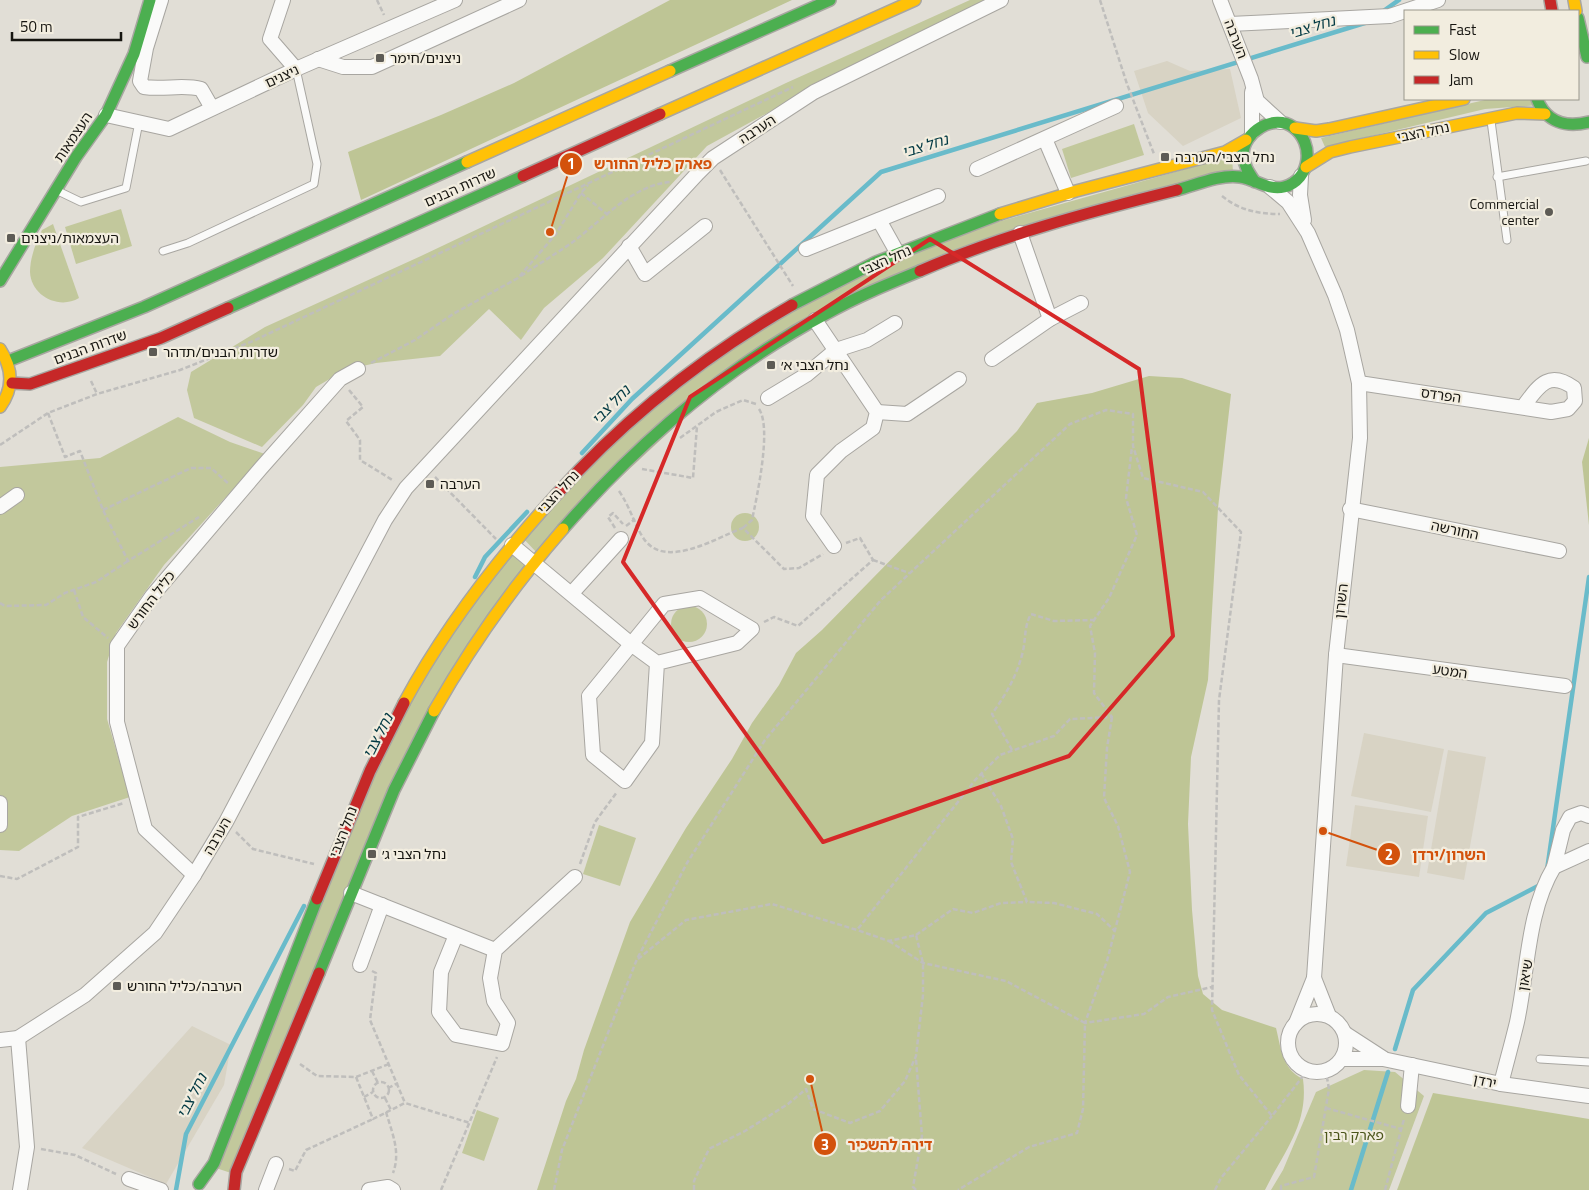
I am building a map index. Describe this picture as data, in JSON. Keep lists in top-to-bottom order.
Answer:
{
  "streets": {
    "street": [
      "הערבה",
      "ניצנים",
      "נחל הצבי",
      "העצמאות",
      "שדרות הבנים",
      "הפרדס",
      "החורשה",
      "כליל החורש",
      "השרון",
      "המטע",
      "שיאון",
      "ירדן"
    ]
  },
  "crossings": [
    ["הערבה", "נחל הצבי"],
    ["הערבה", "השרון"],
    ["ניצנים", "העצמאות"],
    ["נחל הצבי", "השרון"],
    ["הפרדס", "השרון"],
    ["החורשה", "השרון"],
    ["השרון", "המטע"],
    ["השרון", "ירדן"],
    ["שיאון", "ירדן"]
  ],
  "water": ["נחל צבי"],
  "parks": ["פארק רבין"],
  "places": {
    "transit": [
      "ניצנים/חימר",
      "נחל הצבי/הערבה",
      "העצמאות/ניצנים",
      "שדרות הבנים/תדהר",
      "נחל הצבי א׳",
      "הערבה",
      "נחל הצבי ג׳",
      "הערבה/כליל החורש"
    ],
    "other": [
      "Commercial center",
      "פארק כליל החורש",
      "השרון/ירדן",
      "דירה להשכיר"
    ]
  },
  "legend": ["Fast", "Slow", "Jam"],
  "scale_bar": "50 m"
}
